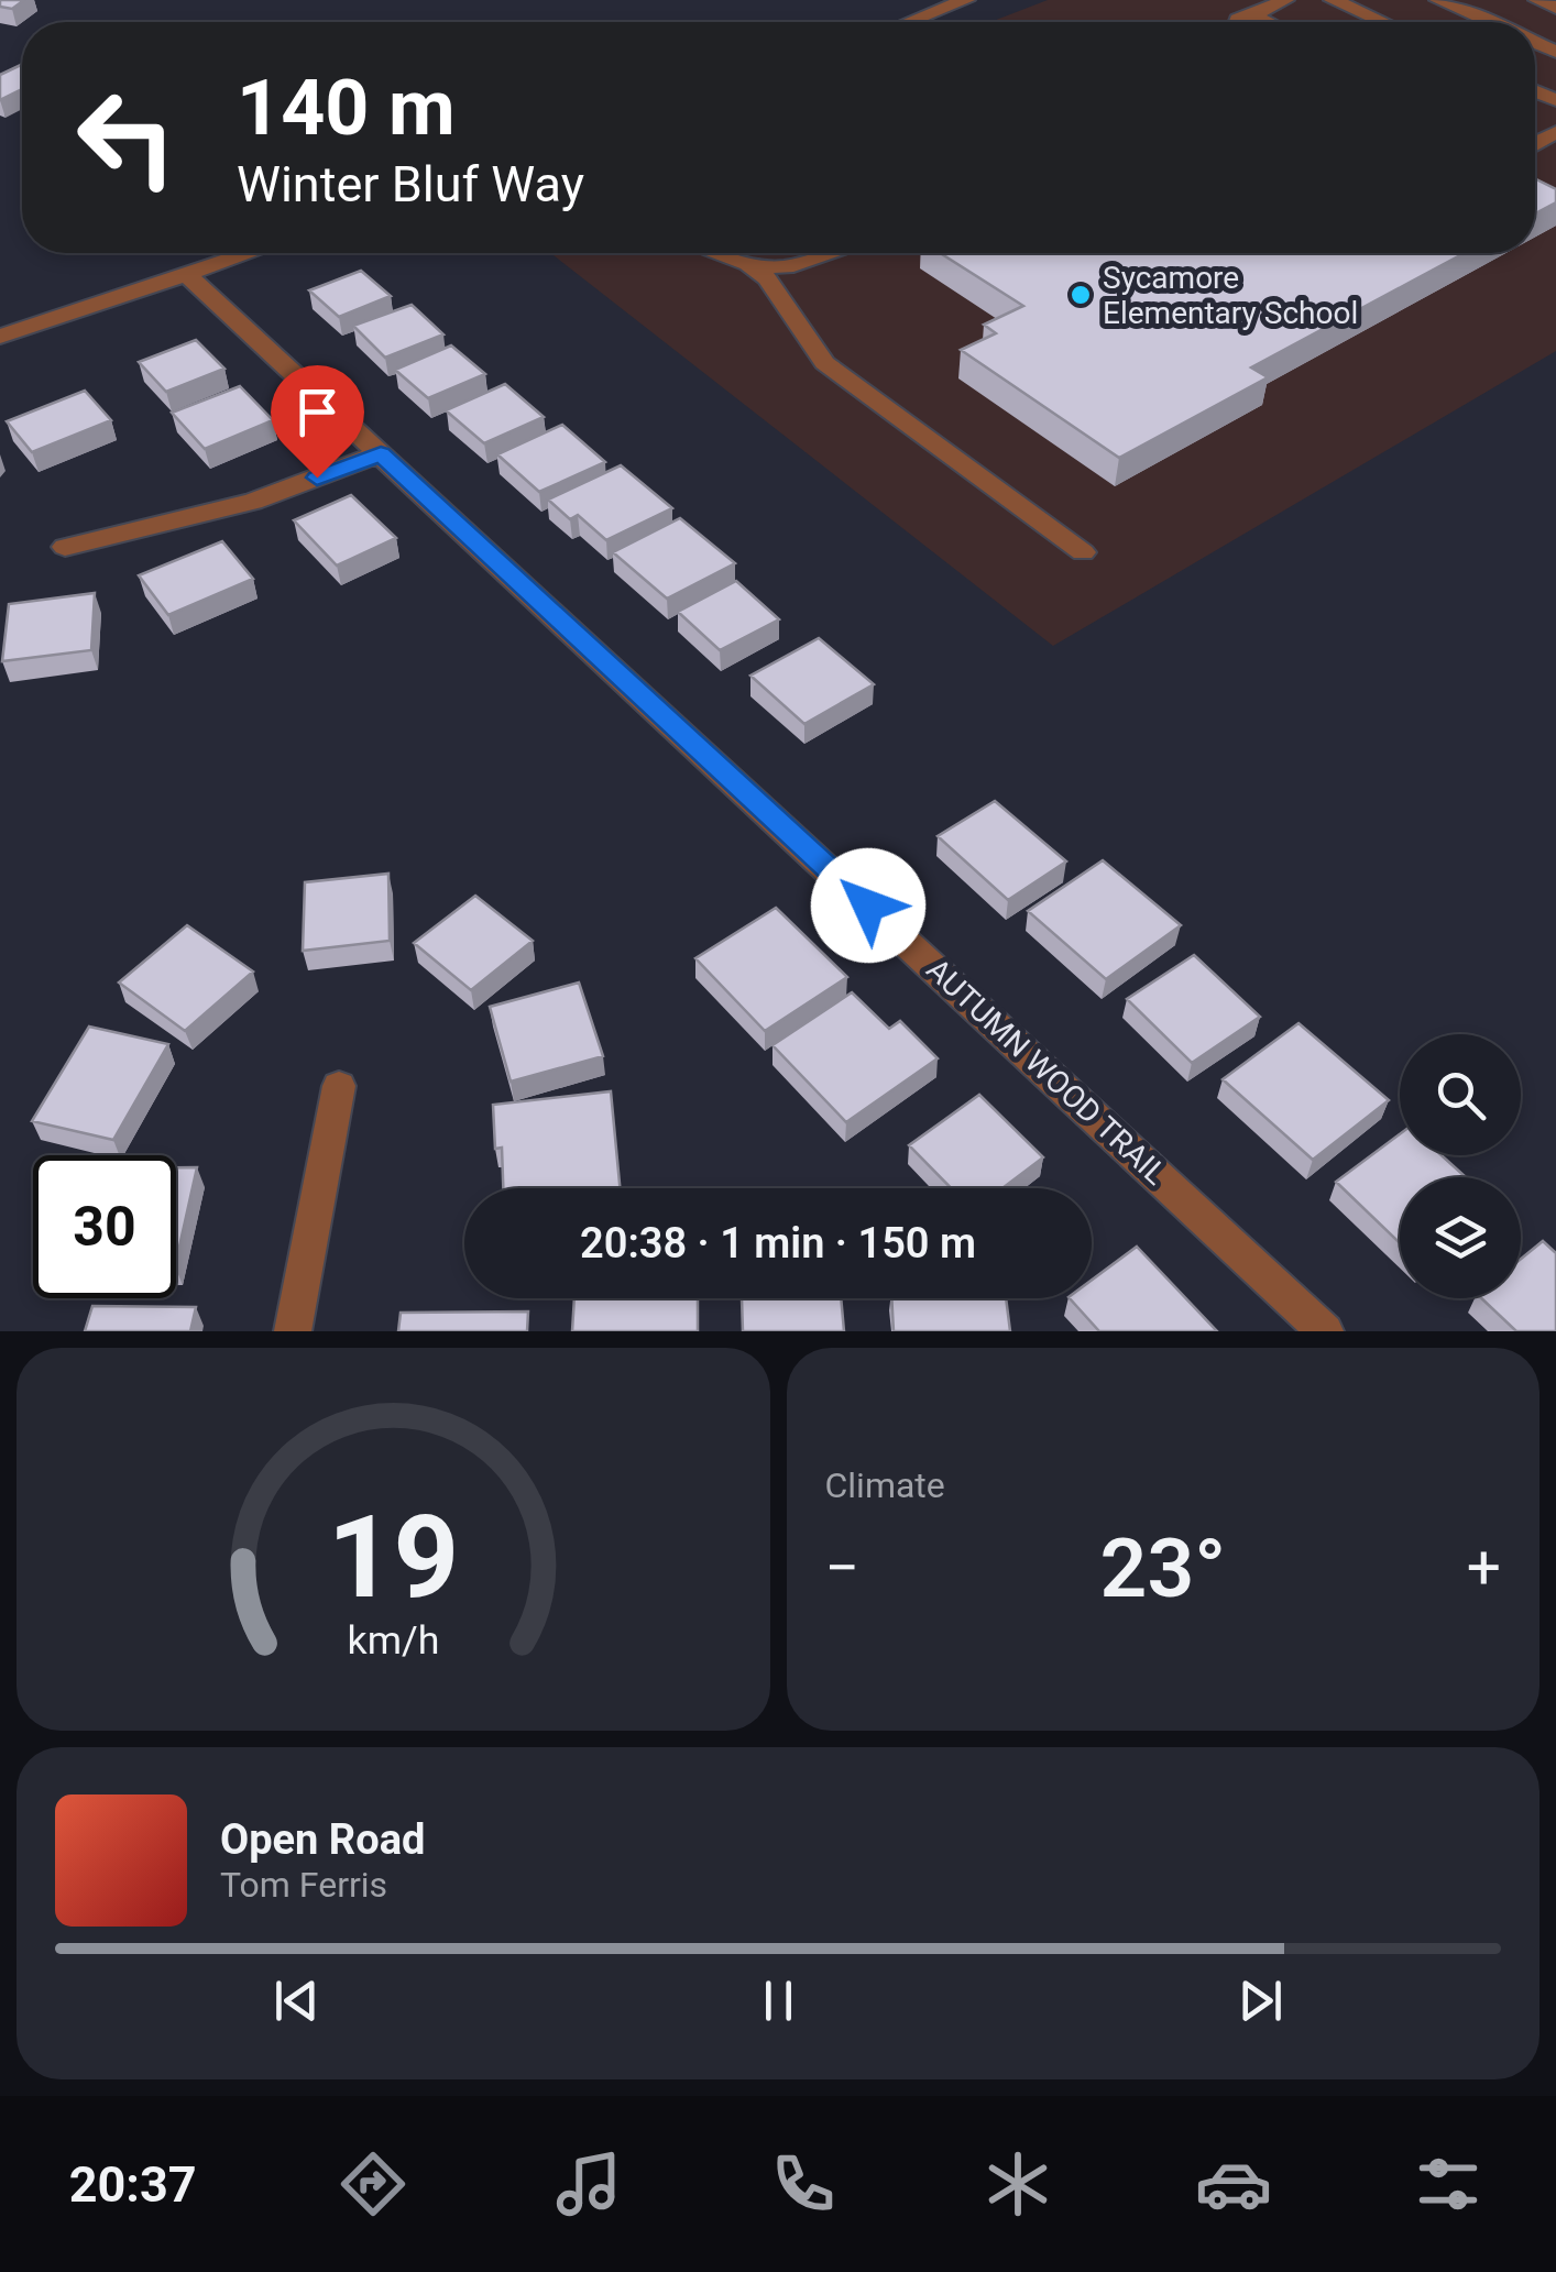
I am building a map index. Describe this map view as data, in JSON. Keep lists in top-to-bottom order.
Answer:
{
  "streets": {
    "street": ["AUTUMN WOOD TRAIL"]
  },
  "places": ["Sycamore Elementary School"],
  "page": {
    "turn": ["140 m", "Winter Bluf Way"],
    "limit": "30",
    "trip": "20:38 · 1 min · 150 m",
    "tile": "Climate",
    "heat": ["−", "23°", "+"],
    "song": ["Open Road", "Tom Ferris"],
    "tabs": "20:37",
    "gauge": ["19", "km/h"]
  }
}
